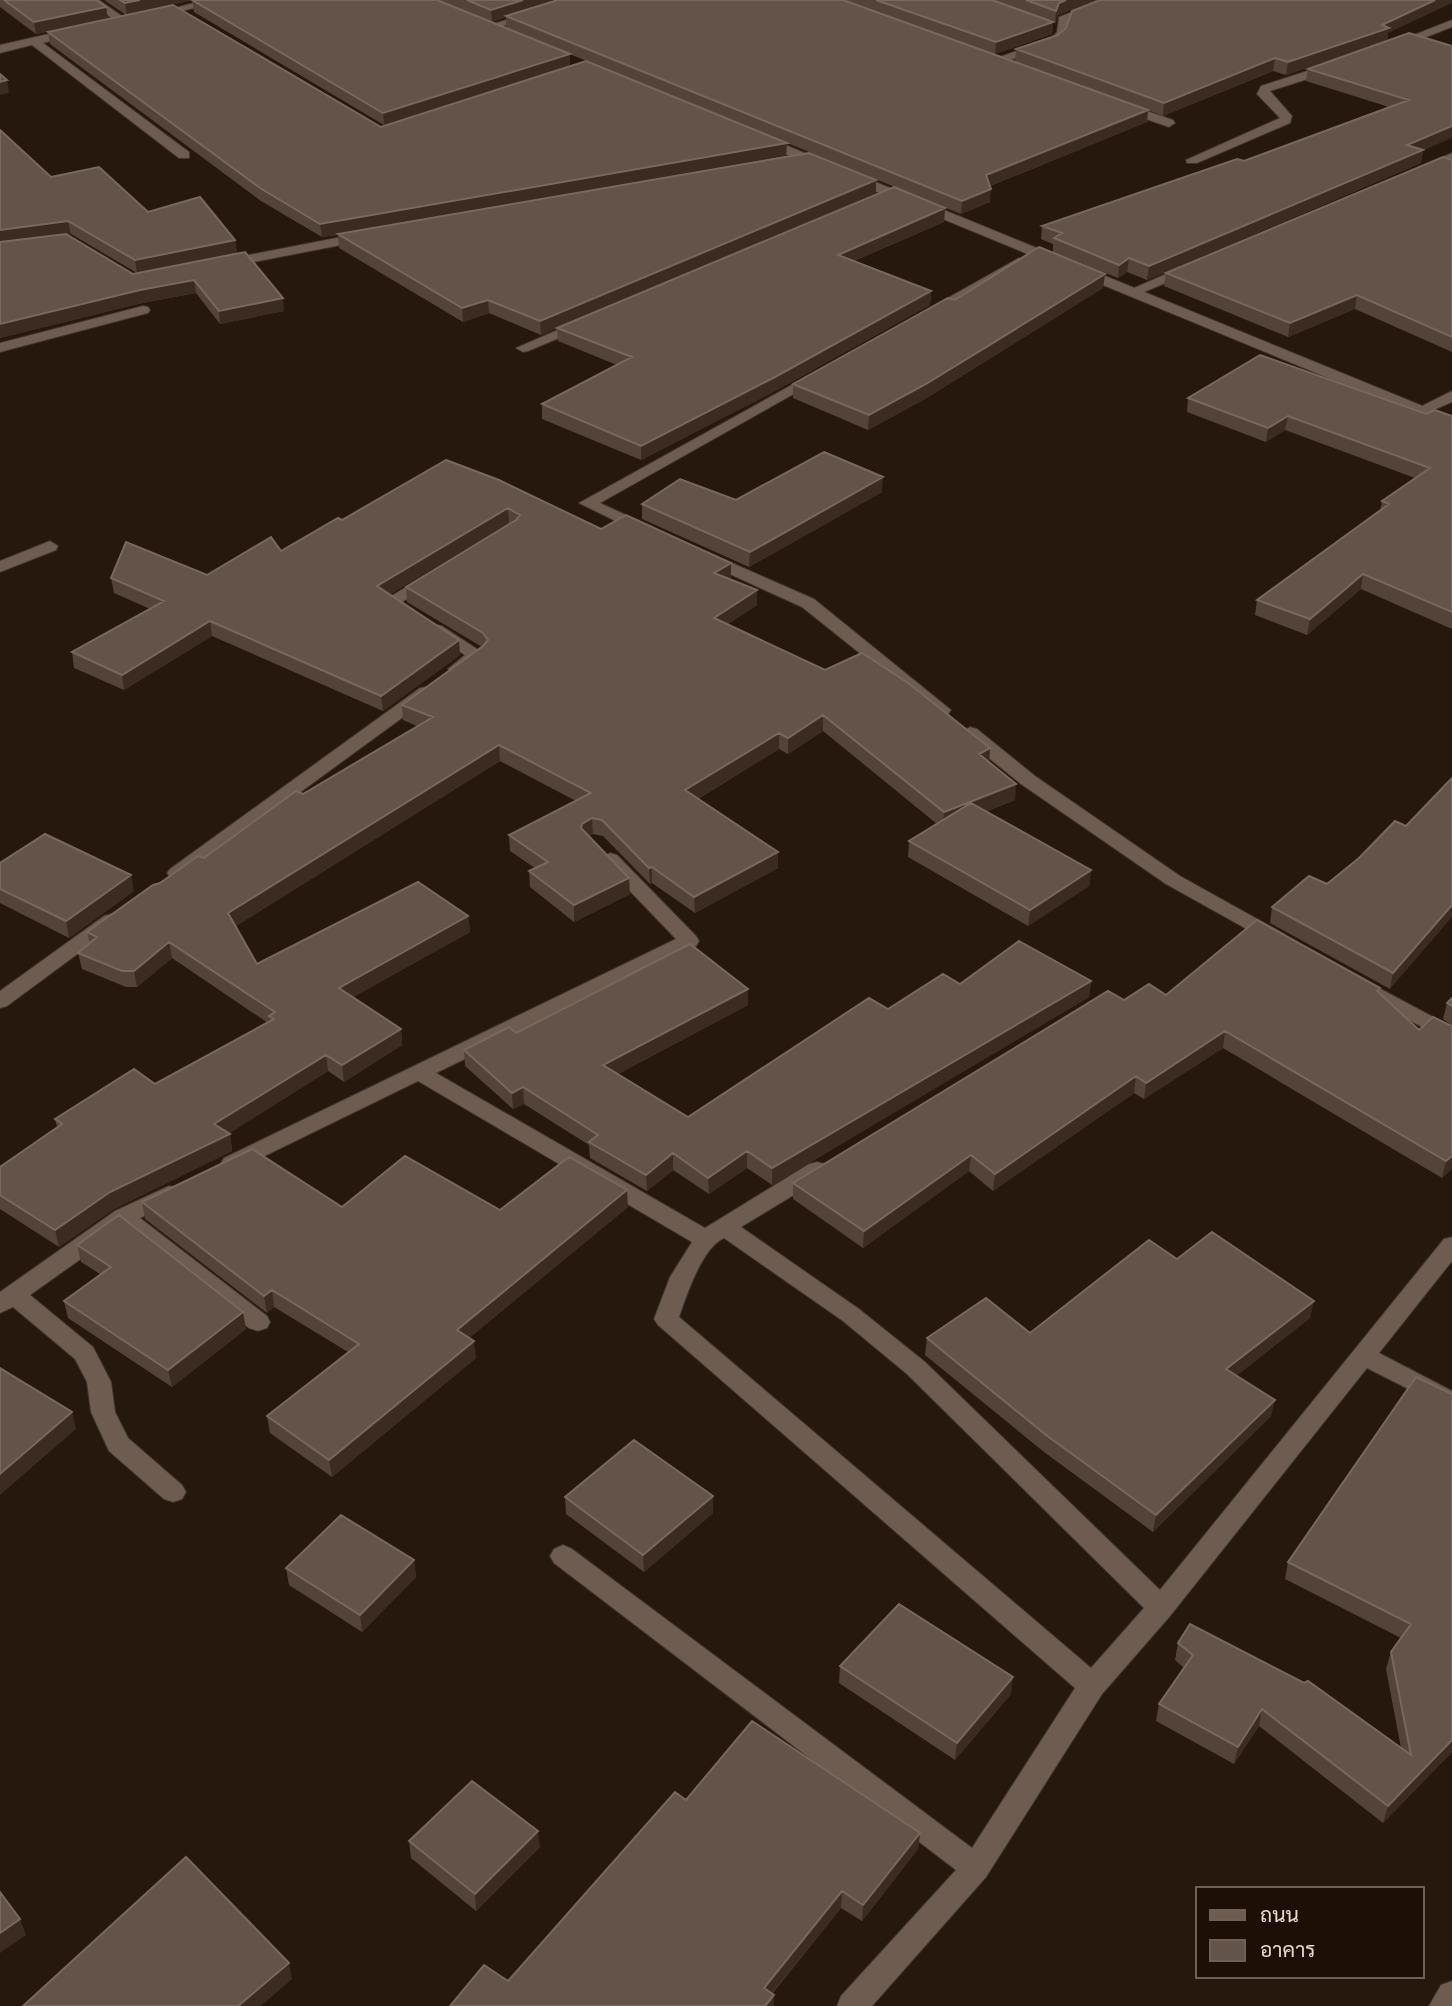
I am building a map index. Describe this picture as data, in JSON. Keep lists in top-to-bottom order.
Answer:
{
  "legend": ["ถนน", "อาคาร"]
}
